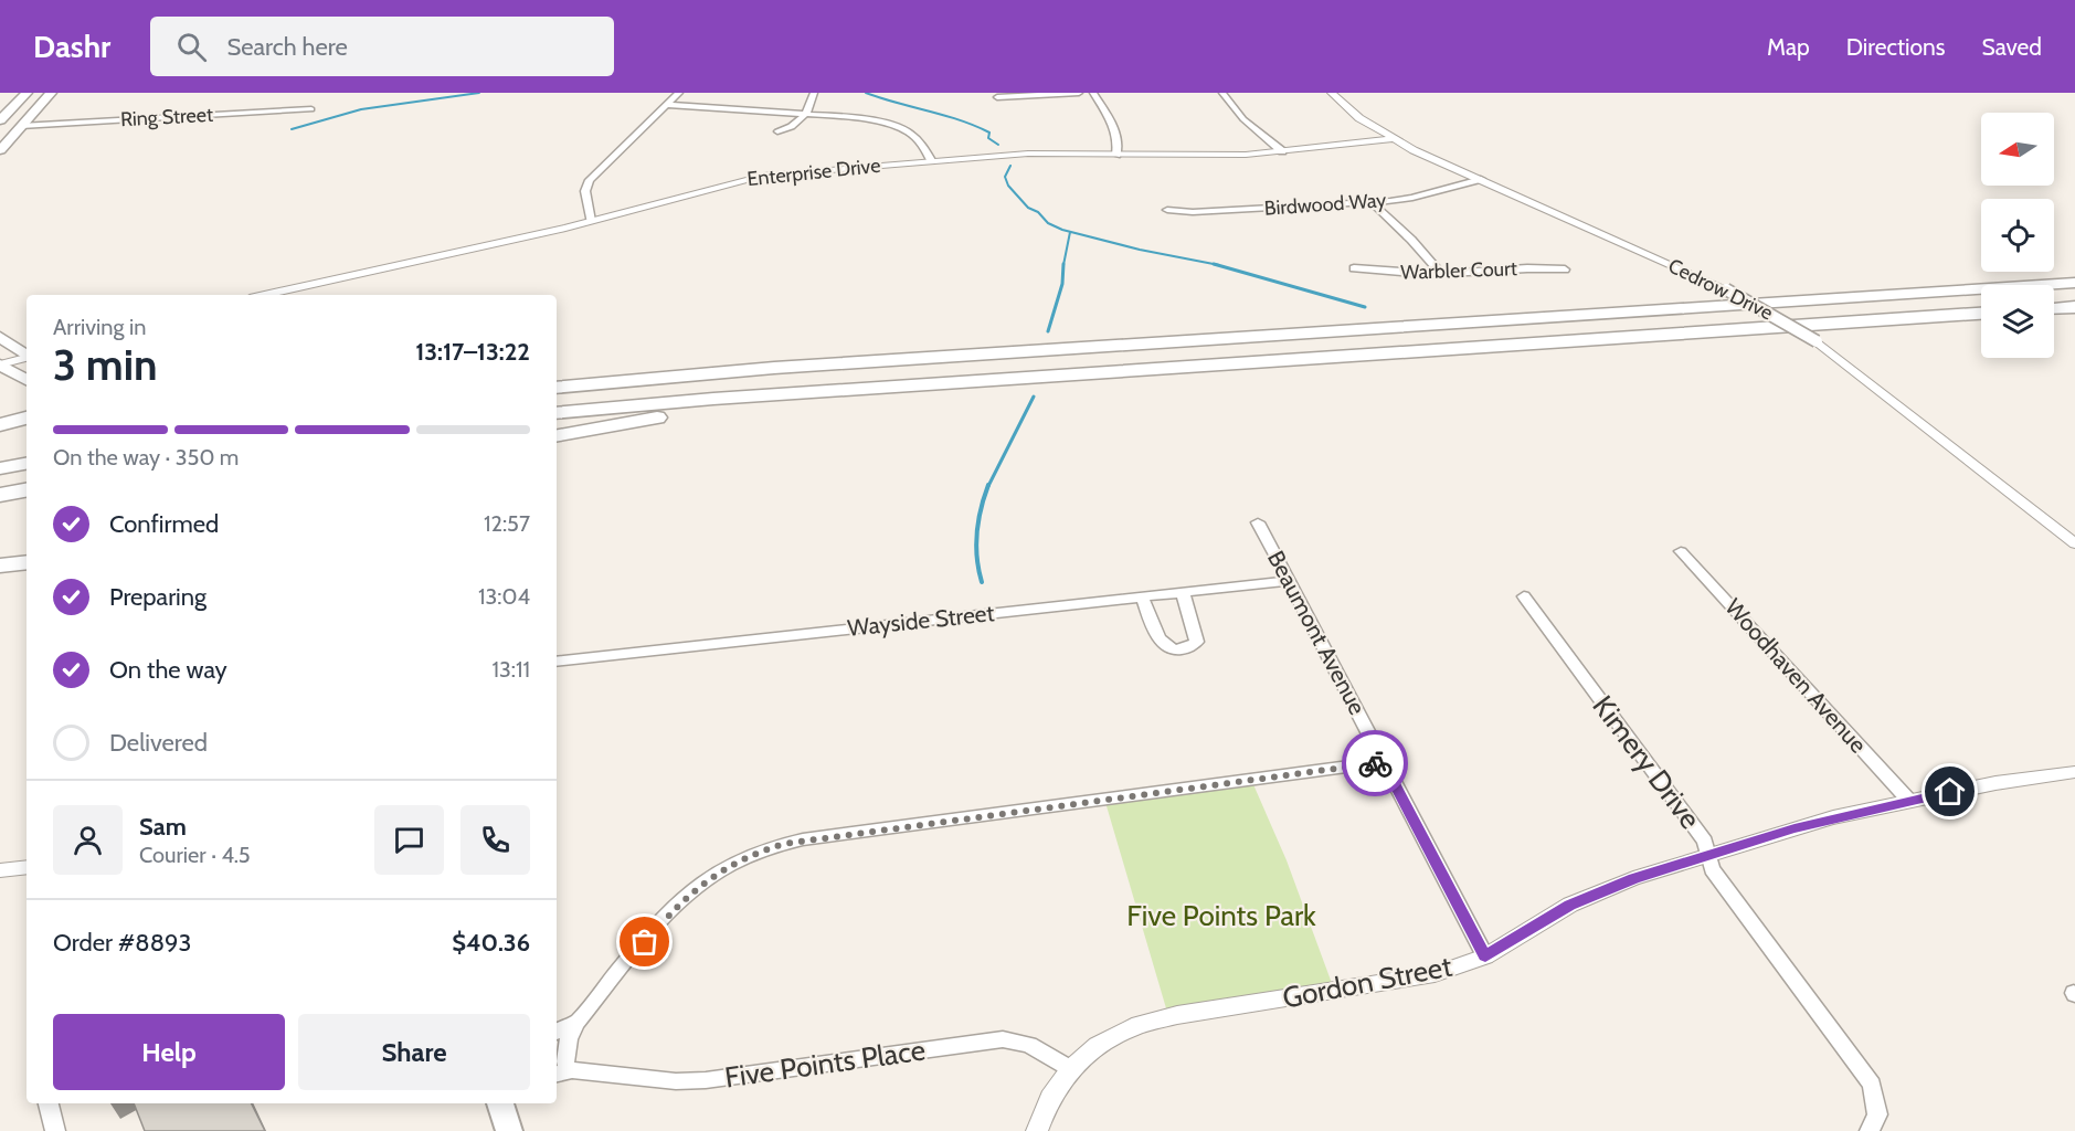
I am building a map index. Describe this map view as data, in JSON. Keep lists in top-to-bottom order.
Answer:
{
  "streets": {
    "street": [
      "Ring Street",
      "Enterprise Drive",
      "Birdwood Way",
      "Warbler Court",
      "Cedrow Drive",
      "Wayside Street",
      "Beaumont Avenue",
      "Woodhaven Avenue",
      "Kimery Drive",
      "Gordon Street",
      "Five Points Place"
    ]
  },
  "crossings": [
    ["Enterprise Drive", "Cedrow Drive"],
    ["Birdwood Way", "Cedrow Drive"],
    ["Wayside Street", "Beaumont Avenue"],
    ["Beaumont Avenue", "Gordon Street"],
    ["Woodhaven Avenue", "Gordon Street"],
    ["Kimery Drive", "Gordon Street"],
    ["Gordon Street", "Five Points Place"]
  ],
  "parks": ["Five Points Park"],
  "north": "left",
  "page": {
    "header": "Dashr",
    "search": "Search here",
    "nav": ["Map", "Directions", "Saved"],
    "heading": ["3 min", "Arriving in", "13:17–13:22"],
    "panel": [
      "Sam",
      "Courier · 4.5",
      "Order #8893",
      "$40.36"
    ],
    "bar": "On the way · 350 m",
    "list": [
      ["Confirmed", "12:57"],
      ["Preparing", "13:04"],
      ["On the way", "13:11"],
      "Delivered"
    ],
    "buttons": ["Help", "Share"]
  }
}
